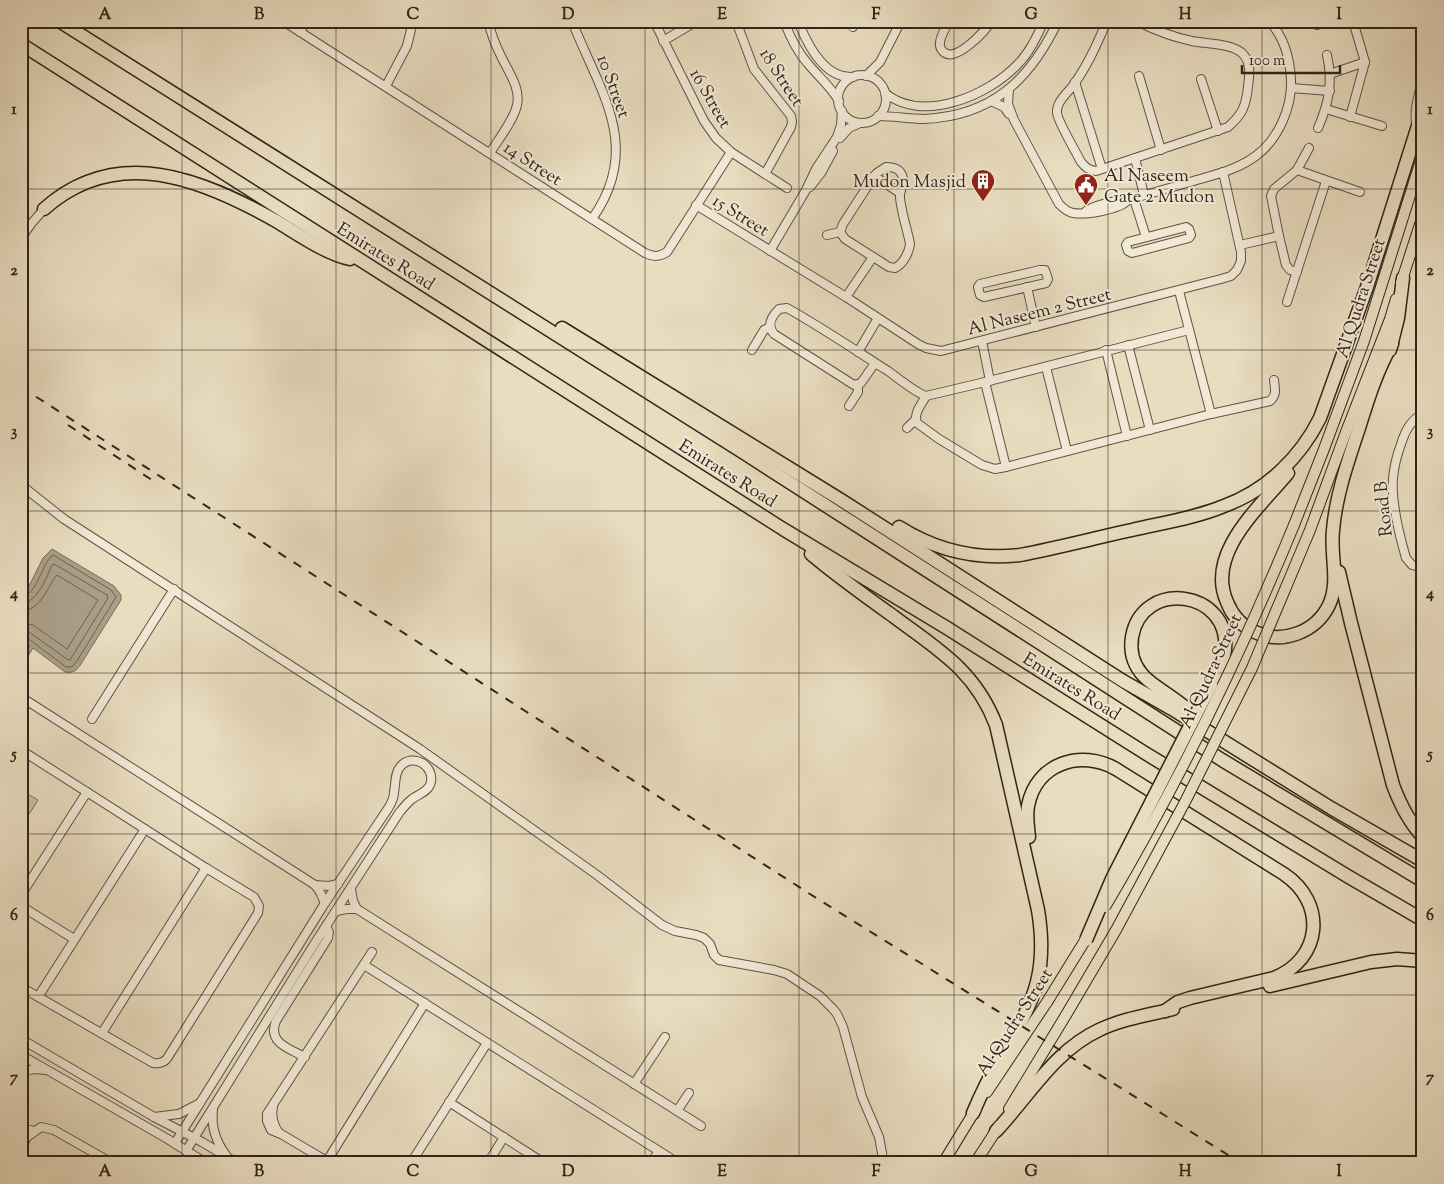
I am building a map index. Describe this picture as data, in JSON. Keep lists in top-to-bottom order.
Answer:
{
  "streets": {
    "highway": ["Emirates Road"],
    "main road": ["Al Qudra Street"],
    "street": [
      "18 Street",
      "10 Street",
      "16 Street",
      "14 Street",
      "15 Street",
      "Al Naseem 2 Street",
      "Road B"
    ]
  },
  "crossings": [
    ["18 Street", "16 Street"],
    ["10 Street", "14 Street"],
    ["16 Street", "14 Street"],
    ["14 Street", "15 Street"],
    ["15 Street", "Al Naseem 2 Street"]
  ],
  "places": {
    "building": ["Mudon Masjid"],
    "public building": ["Al Naseem Gate 2 Mudon"]
  },
  "scale_bar": "100 m",
  "grid": {
    "columns": [
      "A",
      "B",
      "C",
      "D",
      "E",
      "F",
      "G",
      "H",
      "I"
    ],
    "rows": [
      "1",
      "2",
      "3",
      "4",
      "5",
      "6",
      "7"
    ]
  }
}
